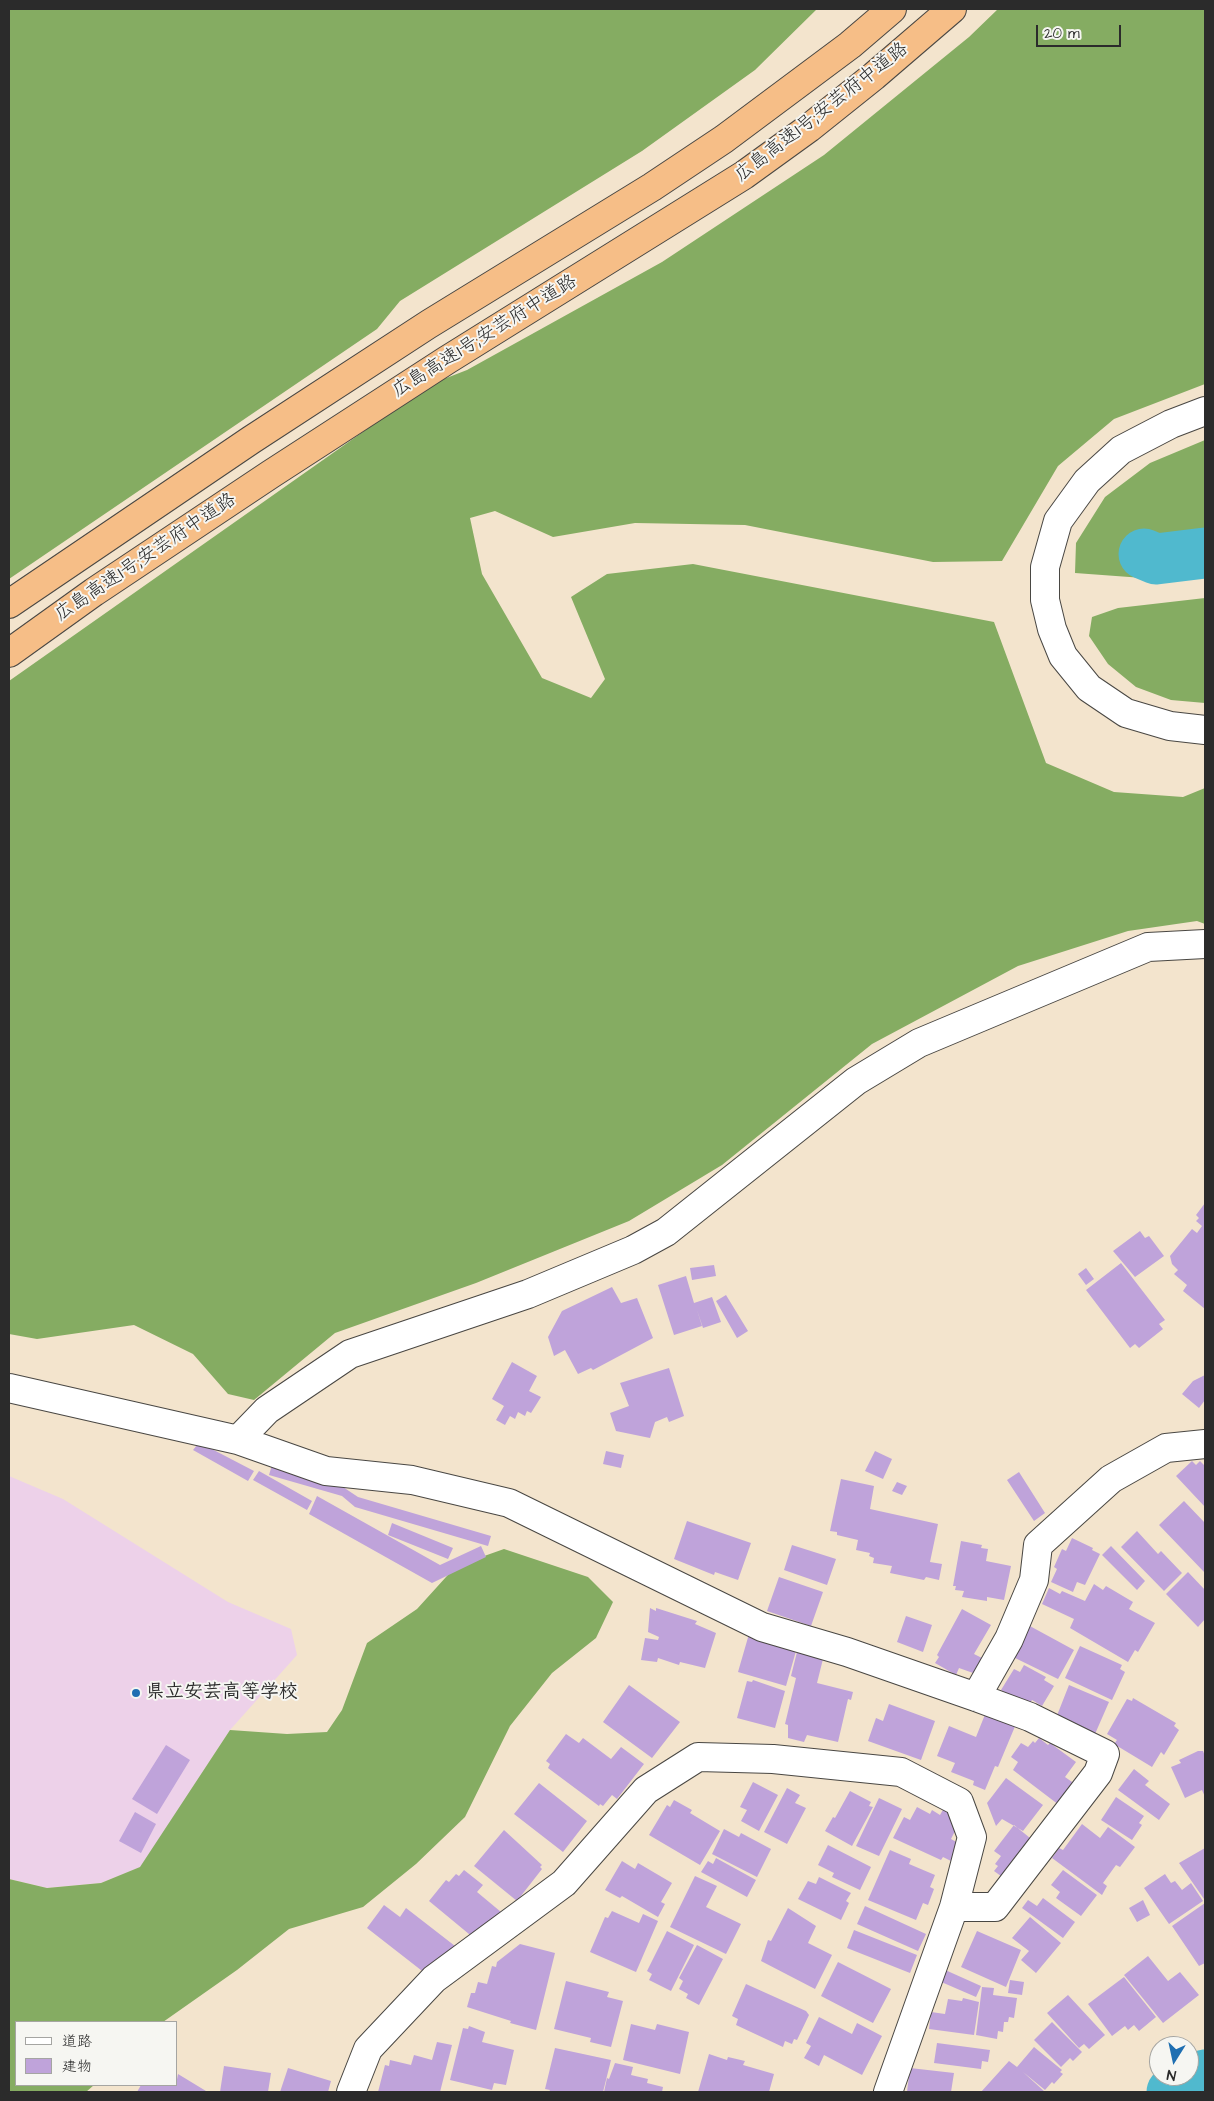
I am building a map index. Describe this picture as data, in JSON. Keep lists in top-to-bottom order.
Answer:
{
  "streets": {
    "highway": ["広島高速1号;安芸府中道路"]
  },
  "places": ["県立安芸高等学校"],
  "legend": ["道路", "建物"],
  "scale_bar": "20 m",
  "north": "bottom"
}
